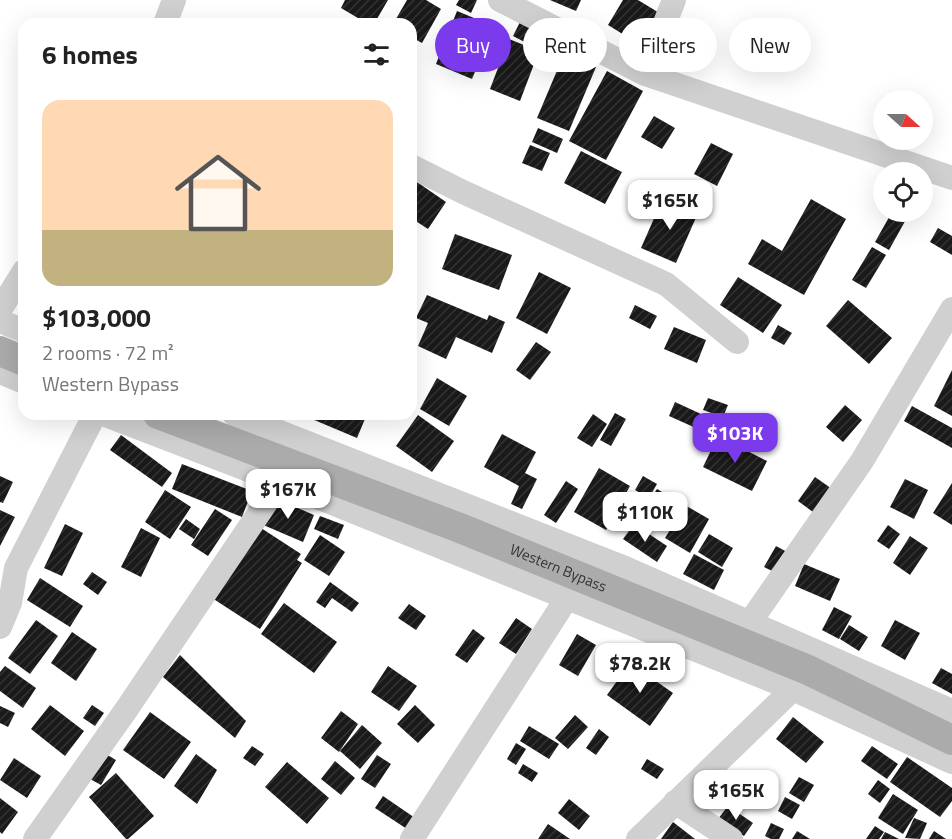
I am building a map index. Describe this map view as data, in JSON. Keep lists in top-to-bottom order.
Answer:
{
  "streets": {
    "main road": ["Western Bypass"]
  },
  "north": "right",
  "page": {
    "chip": [
      "Buy",
      "Rent",
      "Filters",
      "New"
    ],
    "heading": "6 homes",
    "list": [
      {
        "name": "$103,000",
        "note": "2 rooms · 72 m² · Western Bypass"
      }
    ],
    "price": [
      "$165K",
      "$103K",
      "$167K",
      "$110K",
      "$78.2K",
      "$165K"
    ]
  }
}
